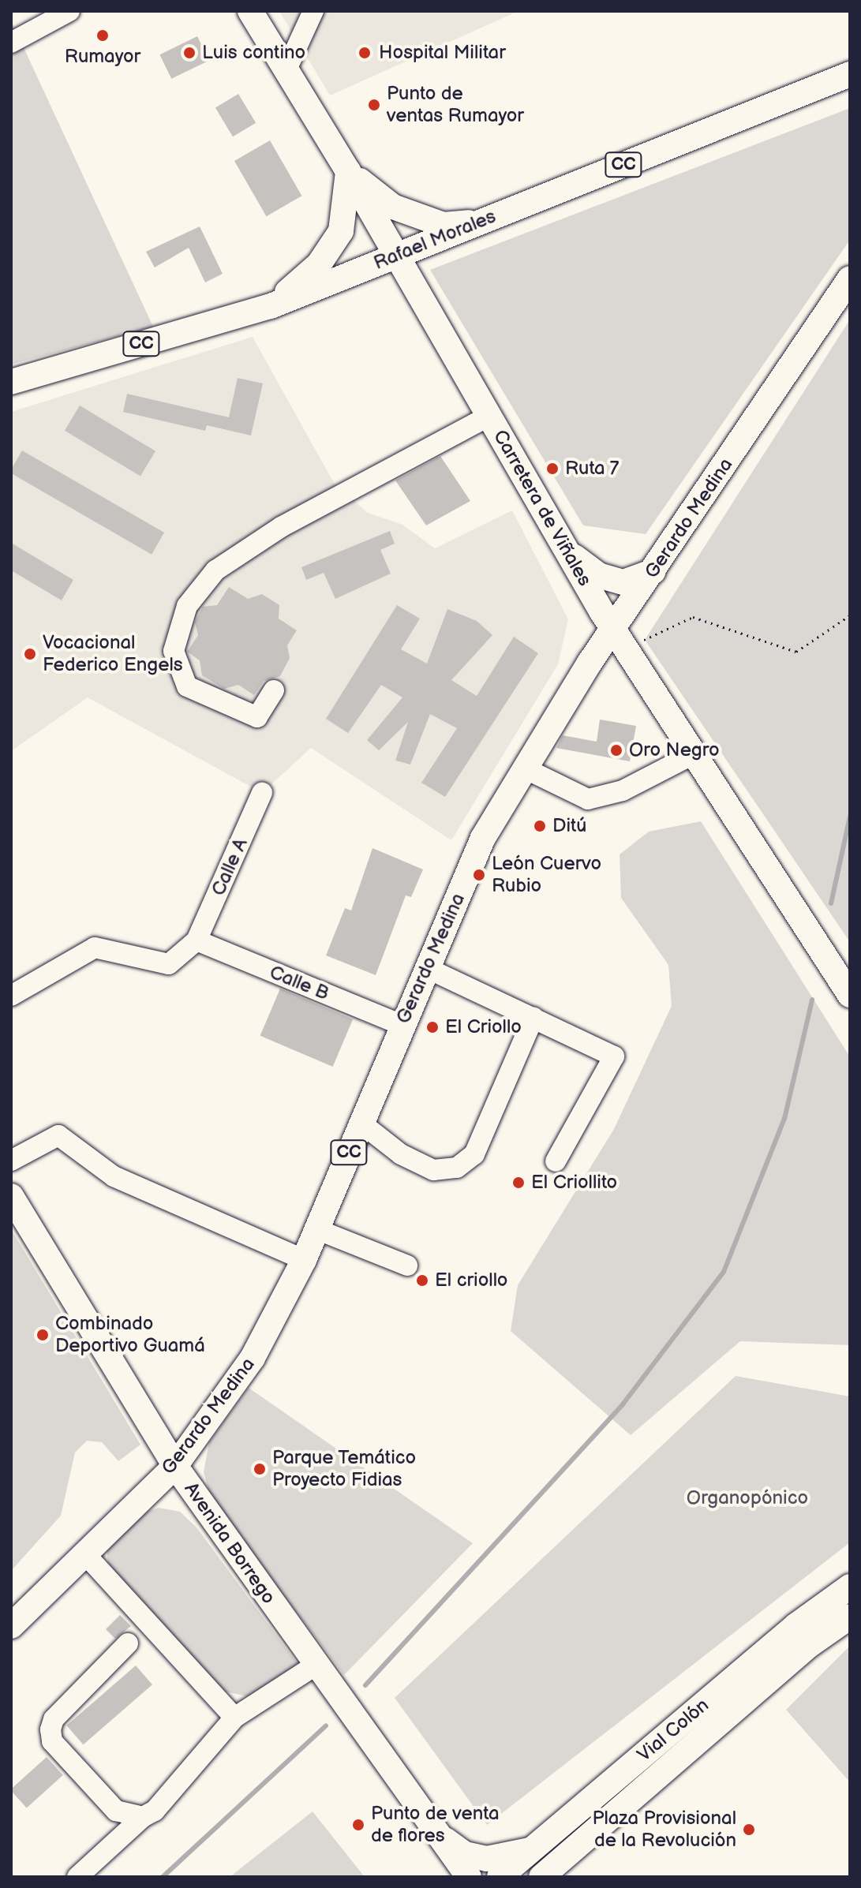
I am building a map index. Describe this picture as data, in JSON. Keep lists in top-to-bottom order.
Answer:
{
  "streets": {
    "main road": [
      "CC",
      "Rafael Morales",
      "Carretera de Viñales",
      "Gerardo Medina",
      "Avenida Borrego",
      "Vial Colón"
    ],
    "street": ["Calle A", "Calle B"]
  },
  "crossings": [
    ["Rafael Morales", "Carretera de Viñales"],
    ["Carretera de Viñales", "Gerardo Medina"],
    ["Gerardo Medina", "Calle B"],
    ["Gerardo Medina", "Avenida Borrego"],
    ["Calle A", "Calle B"]
  ],
  "parks": ["Organopónico"],
  "places": [
    "Rumayor",
    "Luis contino",
    "Hospital Militar",
    "Punto de ventas Rumayor",
    "Ruta 7",
    "Vocacional Federico Engels",
    "Oro Negro",
    "Ditú",
    "León Cuervo Rubio",
    "El Criollo",
    "El Criollito",
    "El criollo",
    "Combinado Deportivo Guamá",
    "Parque Temático Proyecto Fidias",
    "Punto de venta de flores",
    "Plaza Provisional de la Revolución"
  ]
}
